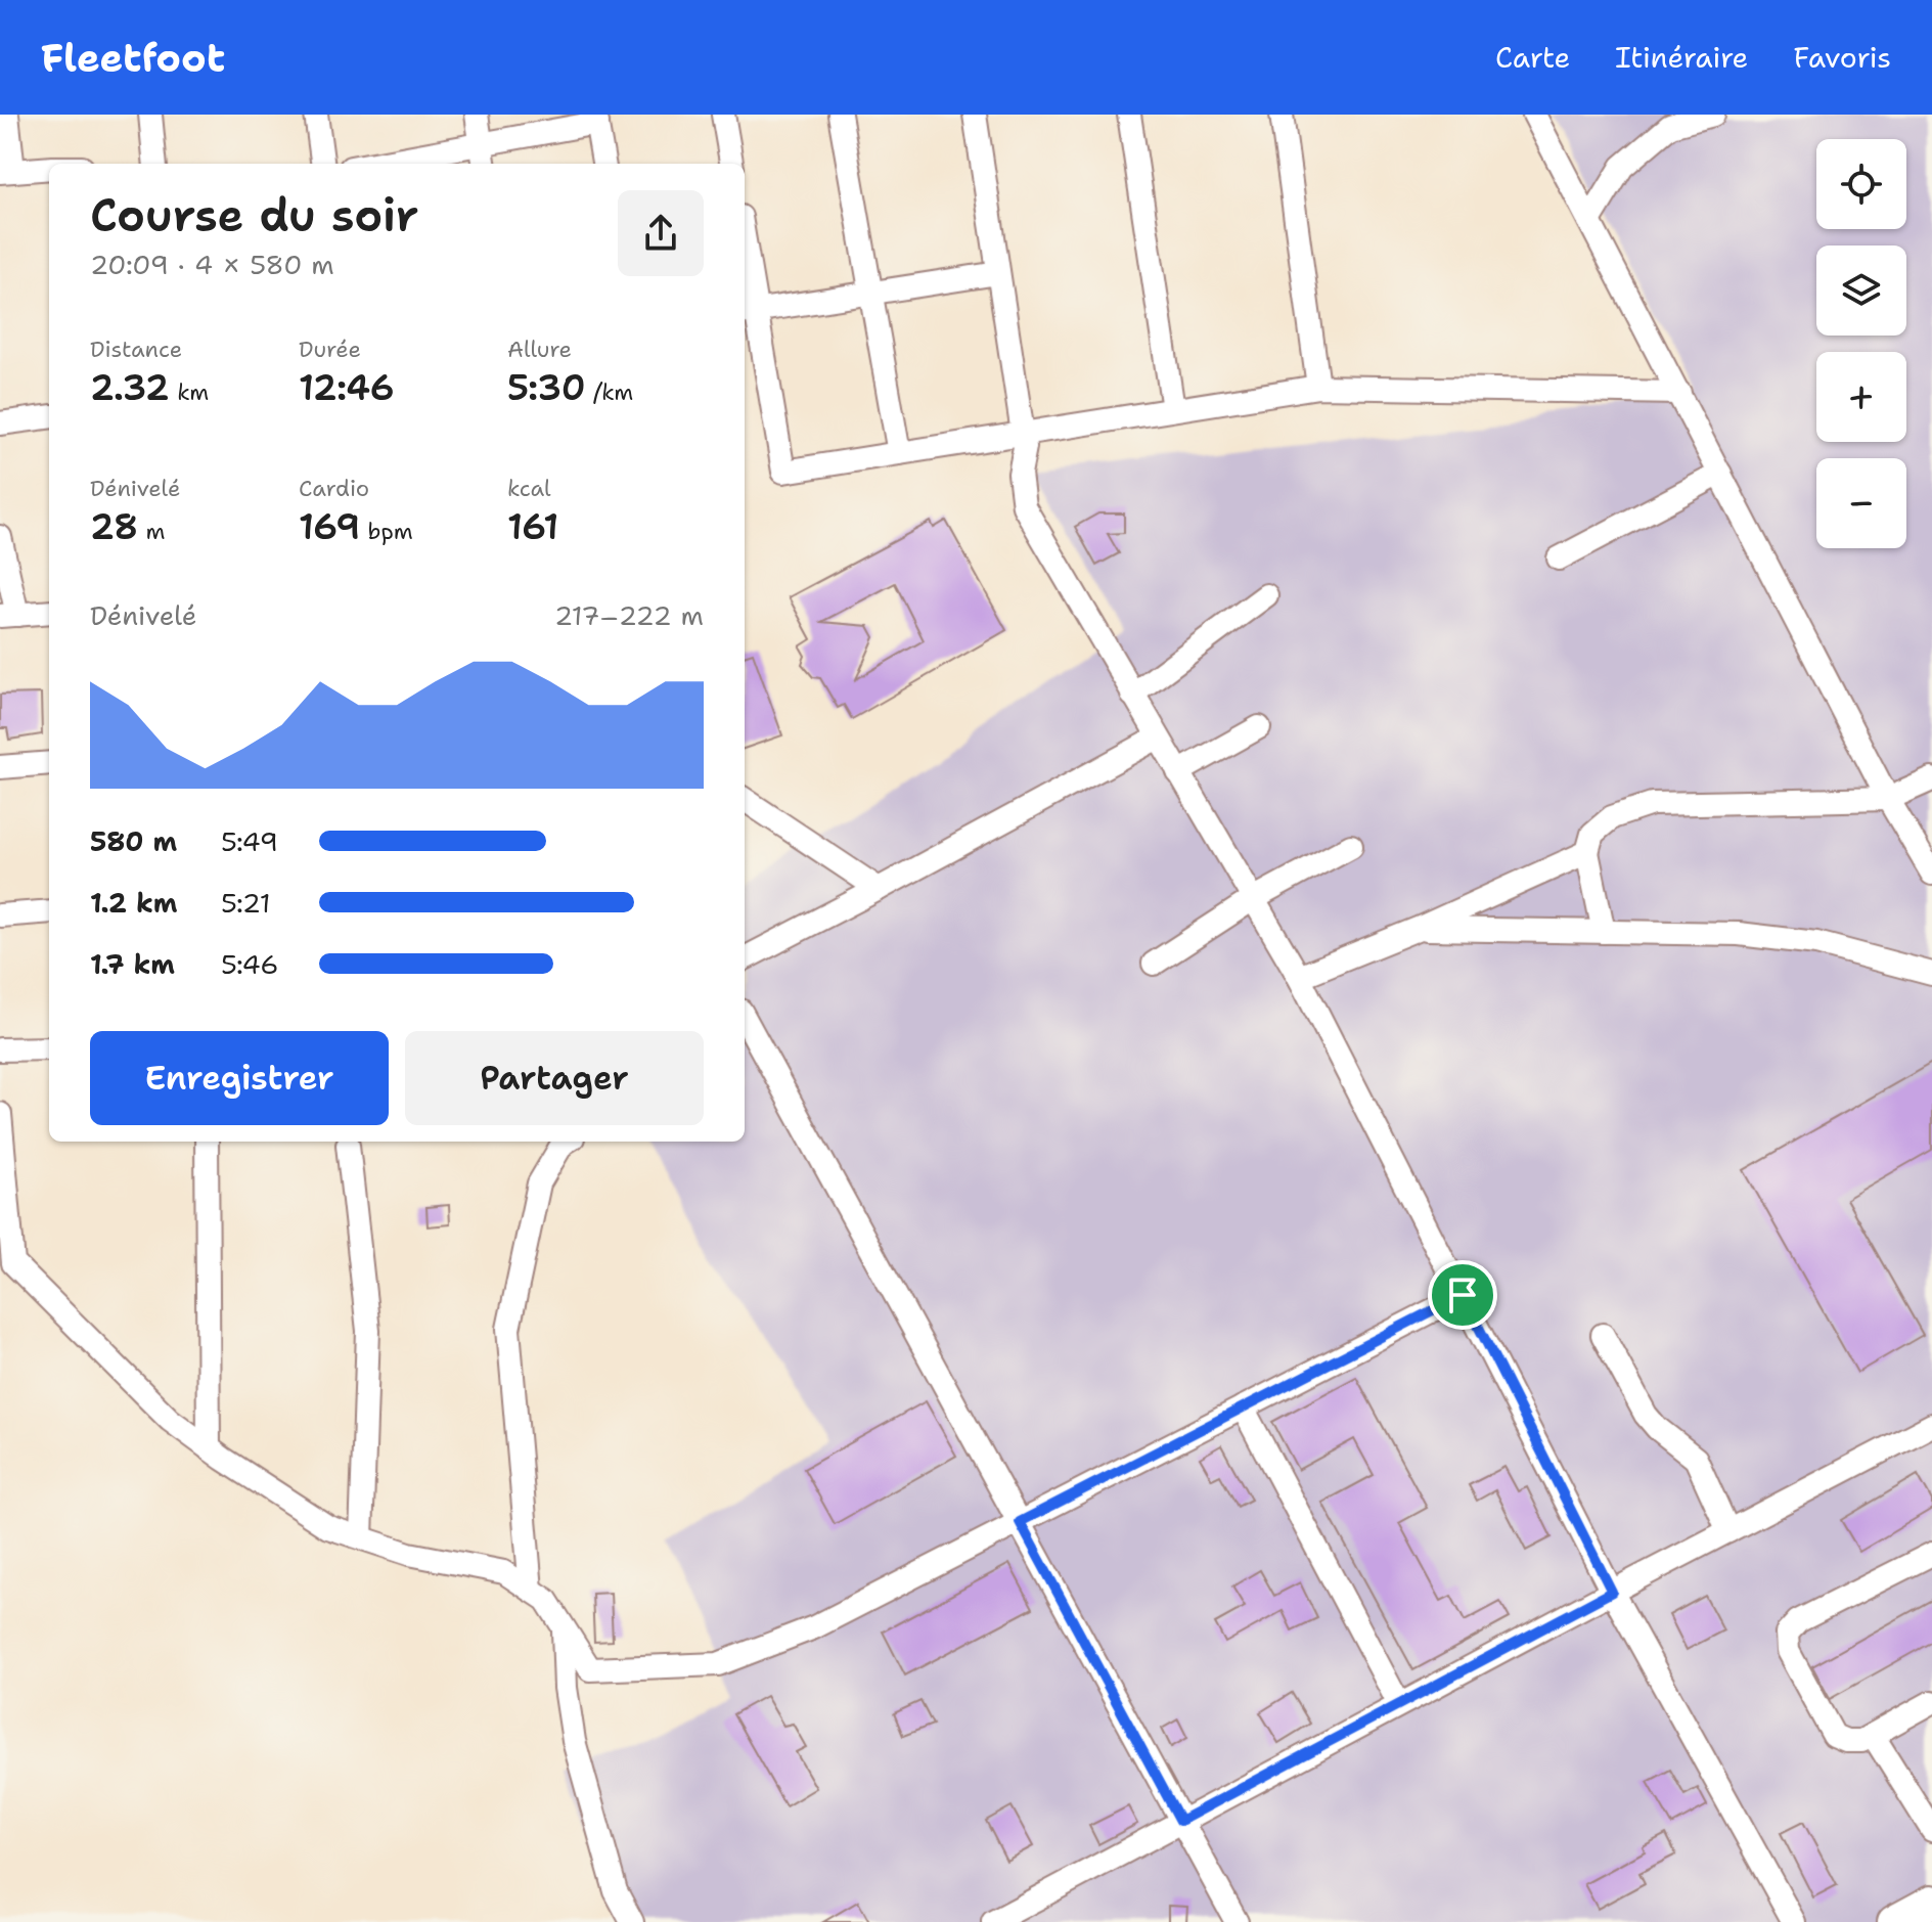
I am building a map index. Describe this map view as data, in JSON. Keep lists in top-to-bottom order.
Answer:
{
  "page": {
    "header": "Fleetfoot",
    "nav": ["Carte", "Itinéraire", "Favoris"],
    "map_buttons": ["+", "−"],
    "heading": ["Course du soir", "20:09 · 4 × 580 m"],
    "stats": [
      ["Distance", "2.32 km"],
      ["Durée", "12:46"],
      ["Allure", "5:30 /km"],
      ["Dénivelé", "28 m"],
      ["Cardio", "169 bpm"],
      ["kcal", "161"]
    ],
    "chart": ["Dénivelé", "217–222 m"],
    "list": [
      {
        "name": "580 m",
        "note": "5:49"
      },
      {
        "name": "1.2 km",
        "note": "5:21"
      },
      {
        "name": "1.7 km",
        "note": "5:46"
      }
    ],
    "buttons": ["Enregistrer", "Partager"]
  }
}
